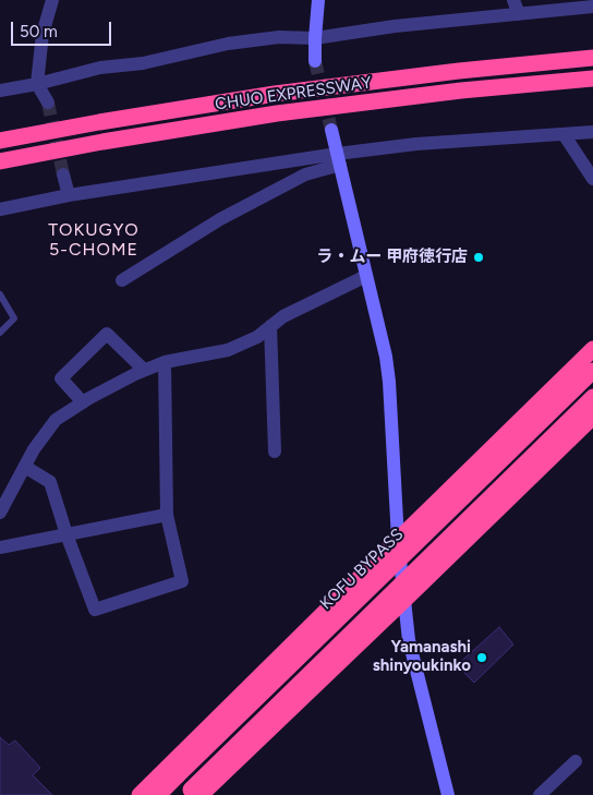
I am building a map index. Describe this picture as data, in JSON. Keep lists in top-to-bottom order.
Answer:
{
  "streets": {
    "highway": ["CHUO EXPRESSWAY", "KOFU BYPASS"]
  },
  "districts": ["TOKUGYO 5-CHOME"],
  "places": ["ラ・ムー 甲府徳行店", "Yamanashi shinyoukinko"],
  "scale_bar": "50 m"
}
